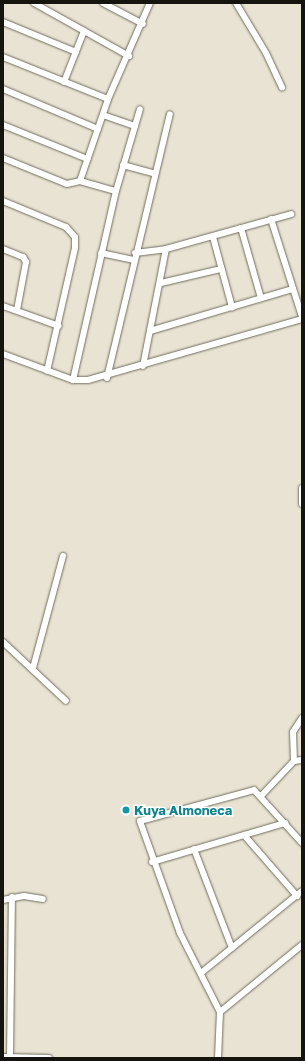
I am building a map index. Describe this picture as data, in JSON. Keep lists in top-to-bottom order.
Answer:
{
  "places": ["Kuya Almoneca"]
}
